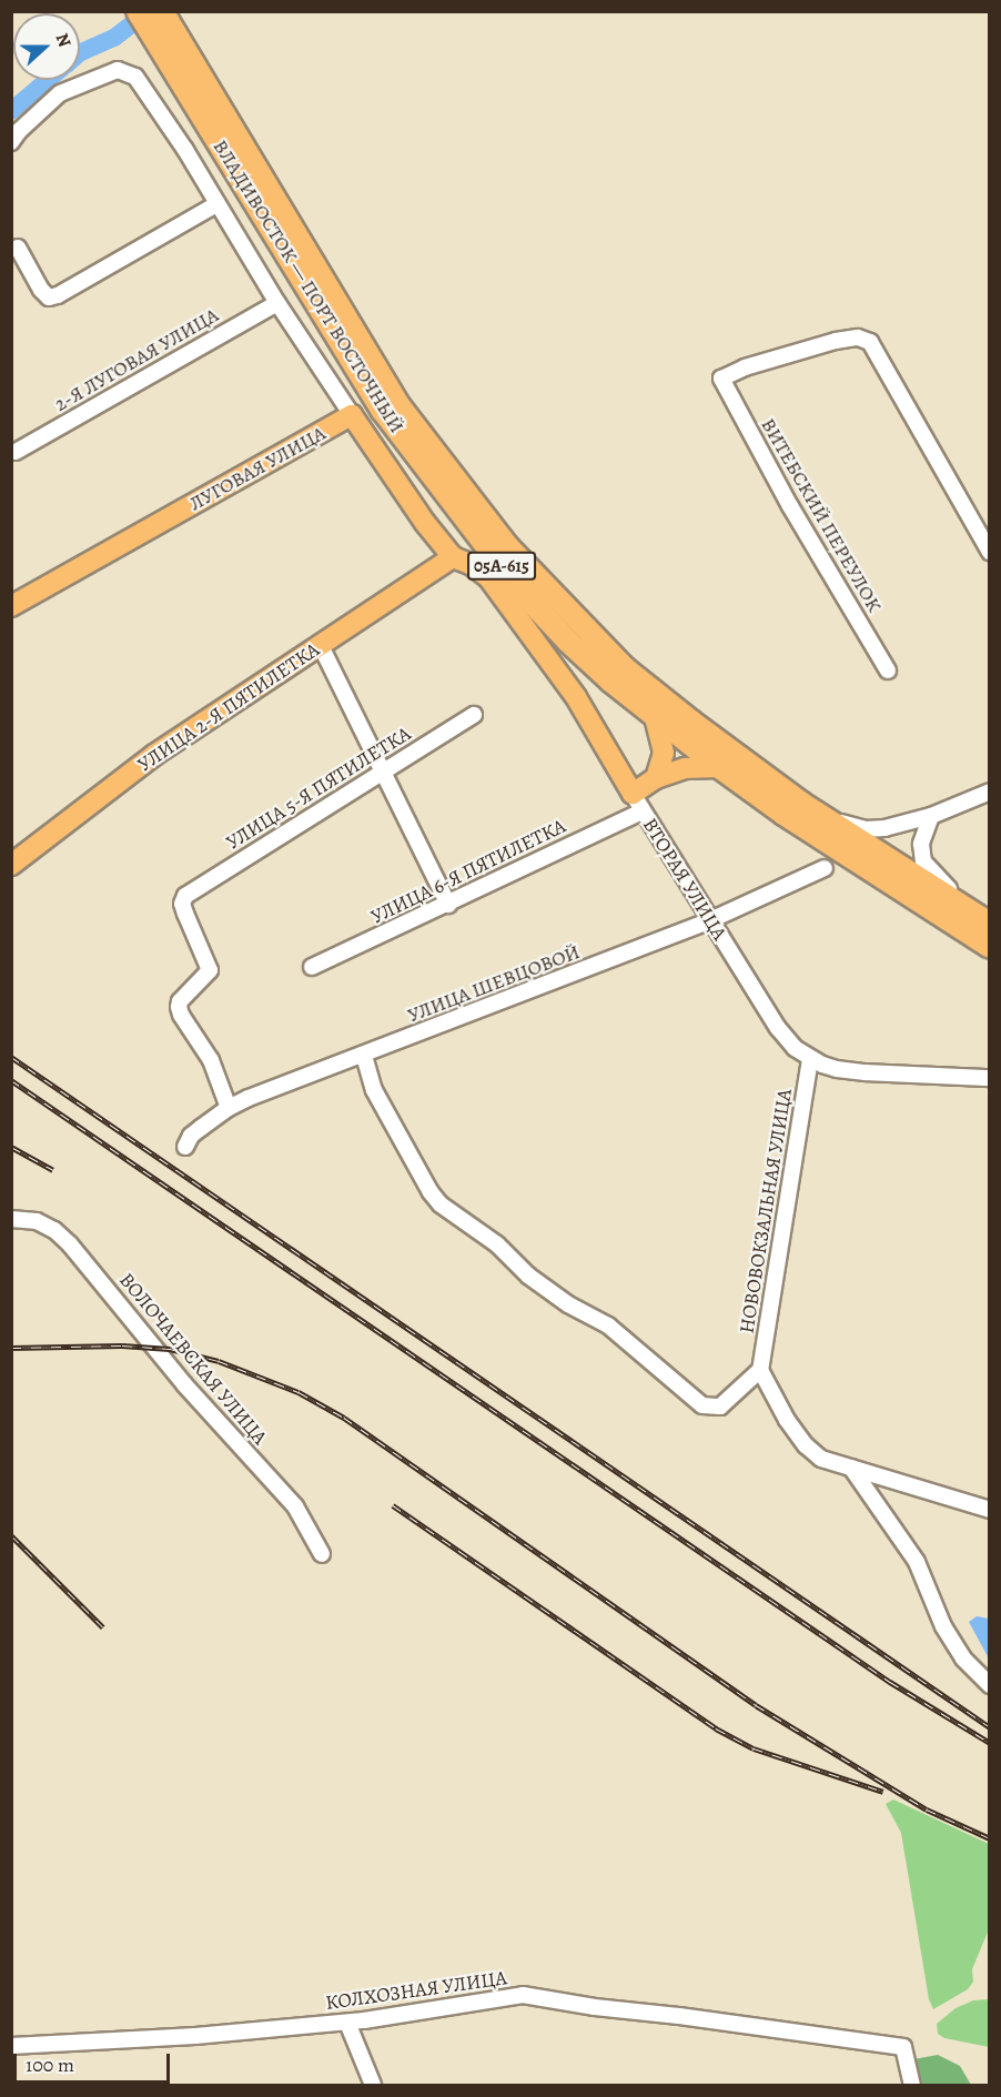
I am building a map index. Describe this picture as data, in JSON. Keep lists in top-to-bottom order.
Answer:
{
  "streets": {
    "highway": ["ВЛАДИВОСТОК — ПОРТ ВОСТОЧНЫЙ", "05А-615"],
    "main road": ["ЛУГОВАЯ УЛИЦА", "УЛИЦА 2-Я ПЯТИЛЕТКА", "ВТОРАЯ УЛИЦА"],
    "street": [
      "2-Я ЛУГОВАЯ УЛИЦА",
      "ВИТЕБСКИЙ ПЕРЕУЛОК",
      "УЛИЦА 5-Я ПЯТИЛЕТКА",
      "УЛИЦА 6-Я ПЯТИЛЕТКА",
      "УЛИЦА ШЕВЦОВОЙ",
      "НОВОВОКЗАЛЬНАЯ УЛИЦА",
      "ВОЛОЧАЕВСКАЯ УЛИЦА",
      "КОЛХОЗНАЯ УЛИЦА"
    ]
  },
  "crossings": [
    ["УЛИЦА 2-Я ПЯТИЛЕТКА", "ВТОРАЯ УЛИЦА"],
    ["УЛИЦА 5-Я ПЯТИЛЕТКА", "УЛИЦА ШЕВЦОВОЙ"],
    ["УЛИЦА 6-Я ПЯТИЛЕТКА", "ВТОРАЯ УЛИЦА"],
    ["ВТОРАЯ УЛИЦА", "УЛИЦА ШЕВЦОВОЙ"],
    ["ВТОРАЯ УЛИЦА", "НОВОВОКЗАЛЬНАЯ УЛИЦА"]
  ],
  "scale_bar": "100 m",
  "north": "right"
}
